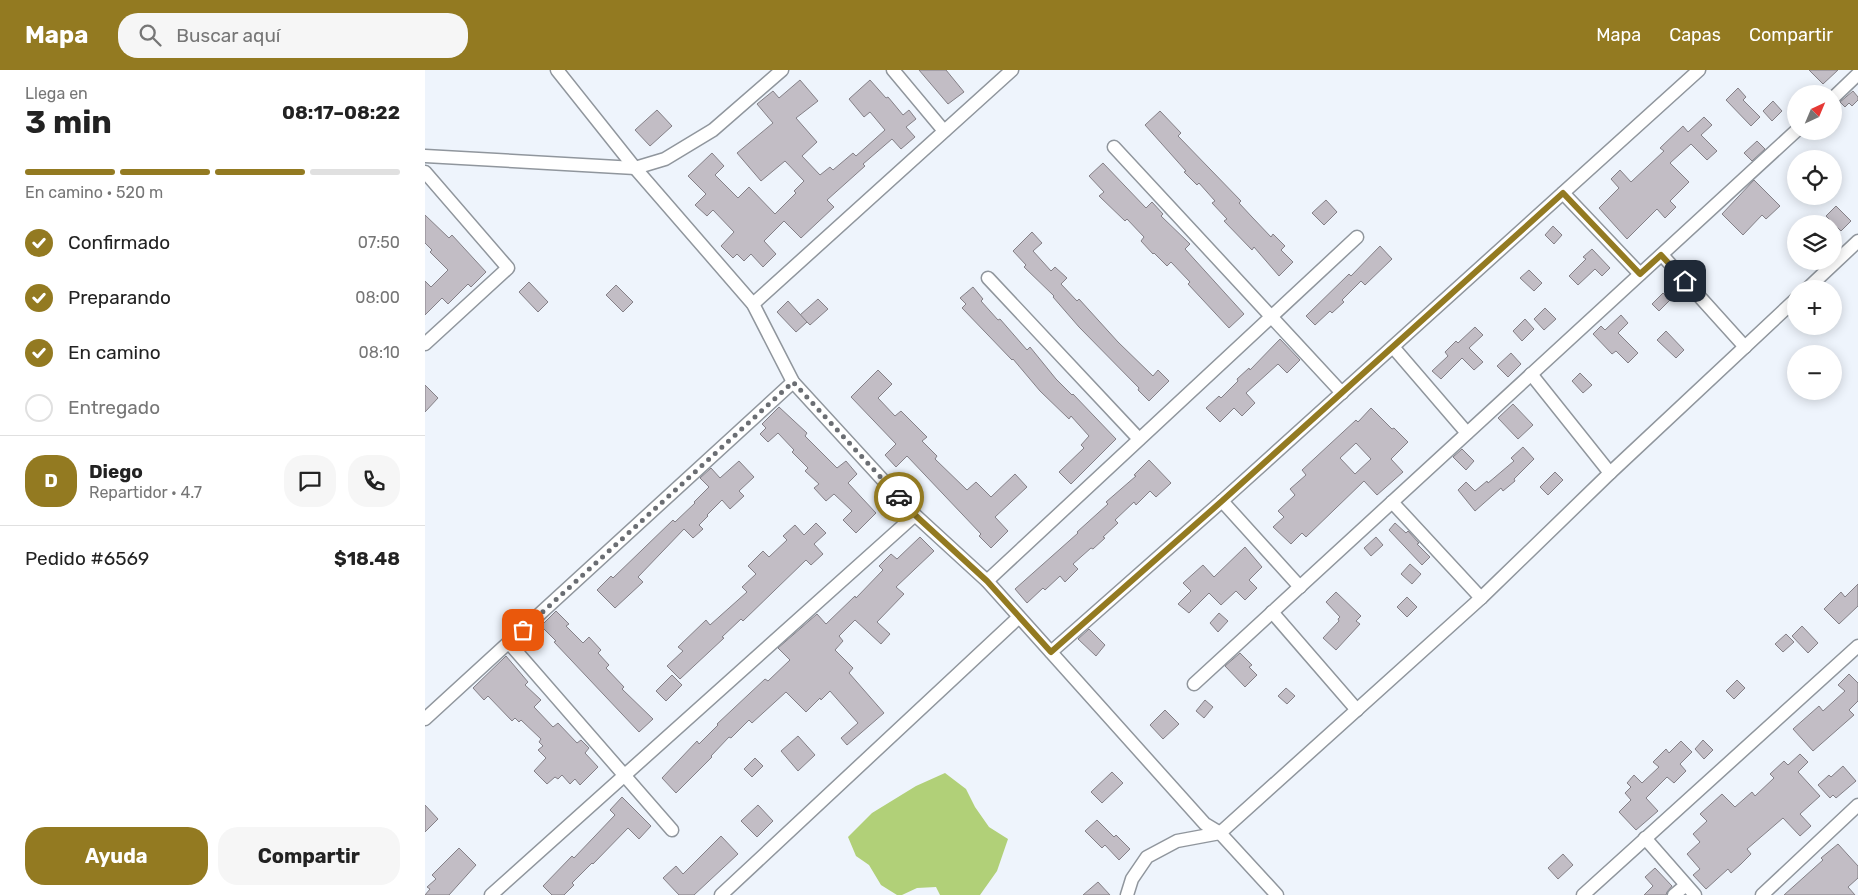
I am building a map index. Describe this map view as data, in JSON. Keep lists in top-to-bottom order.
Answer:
{
  "north": "top right",
  "page": {
    "header": "Mapa",
    "search": "Buscar aquí",
    "nav": ["Mapa", "Capas", "Compartir"],
    "heading": ["3 min", "Llega en", "08:17–08:22"],
    "panel": [
      "Diego",
      "Repartidor · 4.7",
      "Pedido #6569",
      "$18.48"
    ],
    "map_buttons": ["+", "−"],
    "bar": "En camino · 520 m",
    "list": [
      ["Confirmado", "07:50"],
      ["Preparando", "08:00"],
      ["En camino", "08:10"],
      "Entregado"
    ],
    "round": "D",
    "buttons": ["Ayuda", "Compartir"]
  }
}
